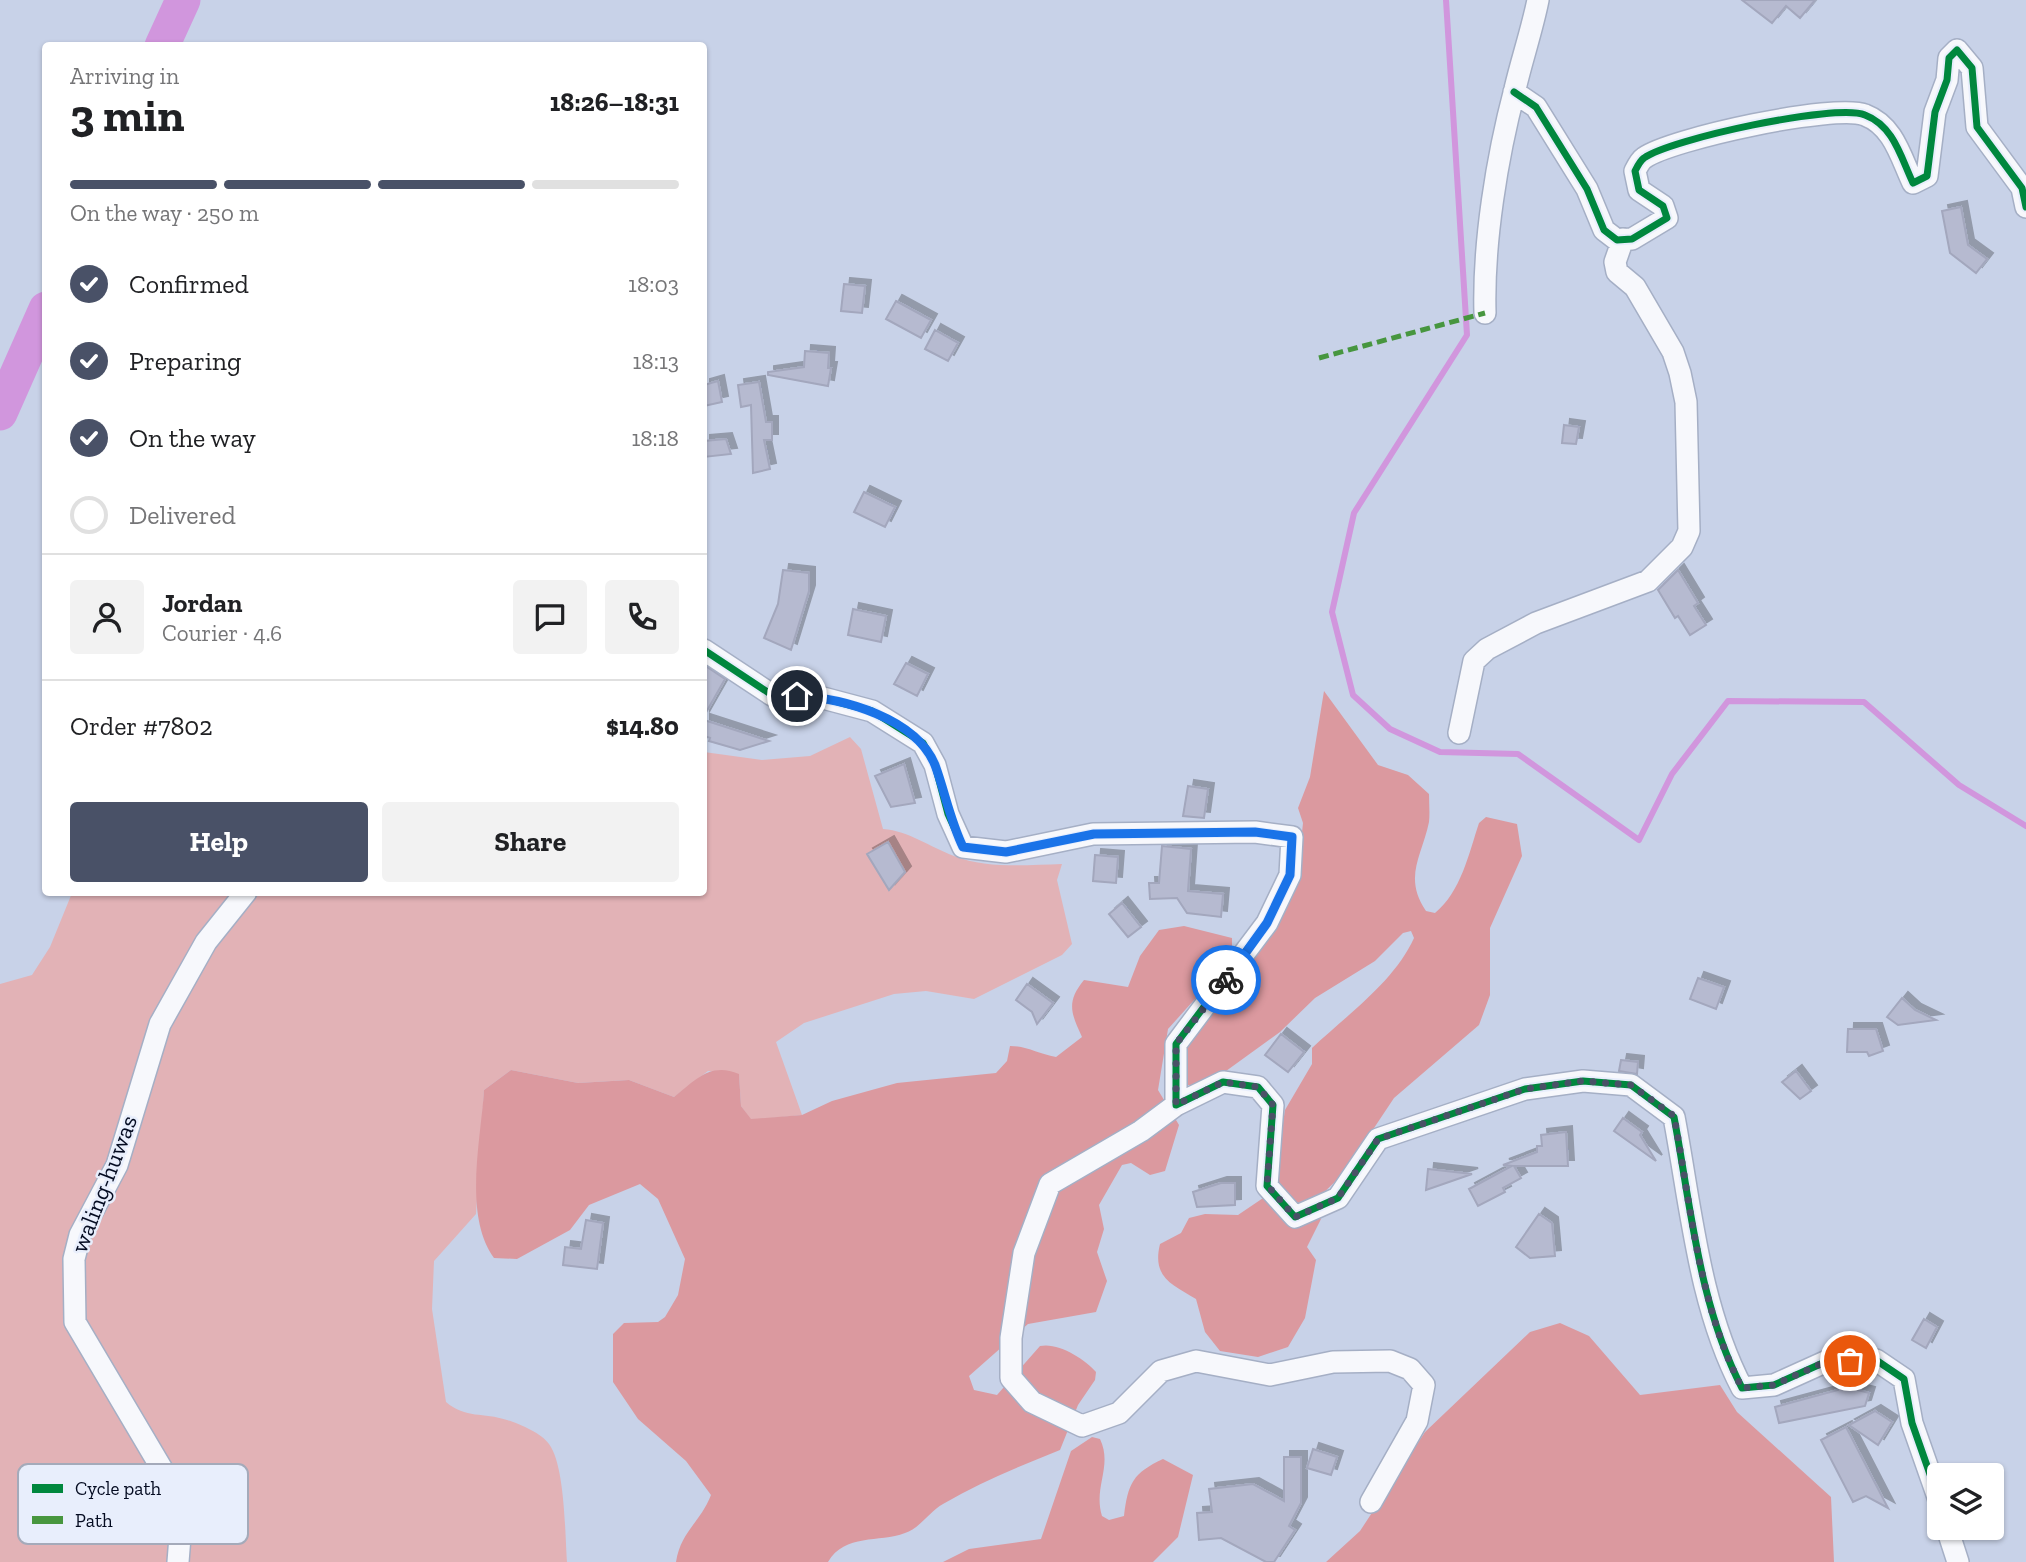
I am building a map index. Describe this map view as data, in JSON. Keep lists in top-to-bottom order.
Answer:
{
  "streets": {
    "street": ["waling-huwas"]
  },
  "legend": ["Cycle path", "Path"],
  "page": {
    "heading": ["3 min", "Arriving in", "18:26–18:31"],
    "panel": [
      "Jordan",
      "Courier · 4.6",
      "Order #7802",
      "$14.80"
    ],
    "bar": "On the way · 250 m",
    "list": [
      ["Confirmed", "18:03"],
      ["Preparing", "18:13"],
      ["On the way", "18:18"],
      "Delivered"
    ],
    "buttons": ["Help", "Share"]
  }
}
